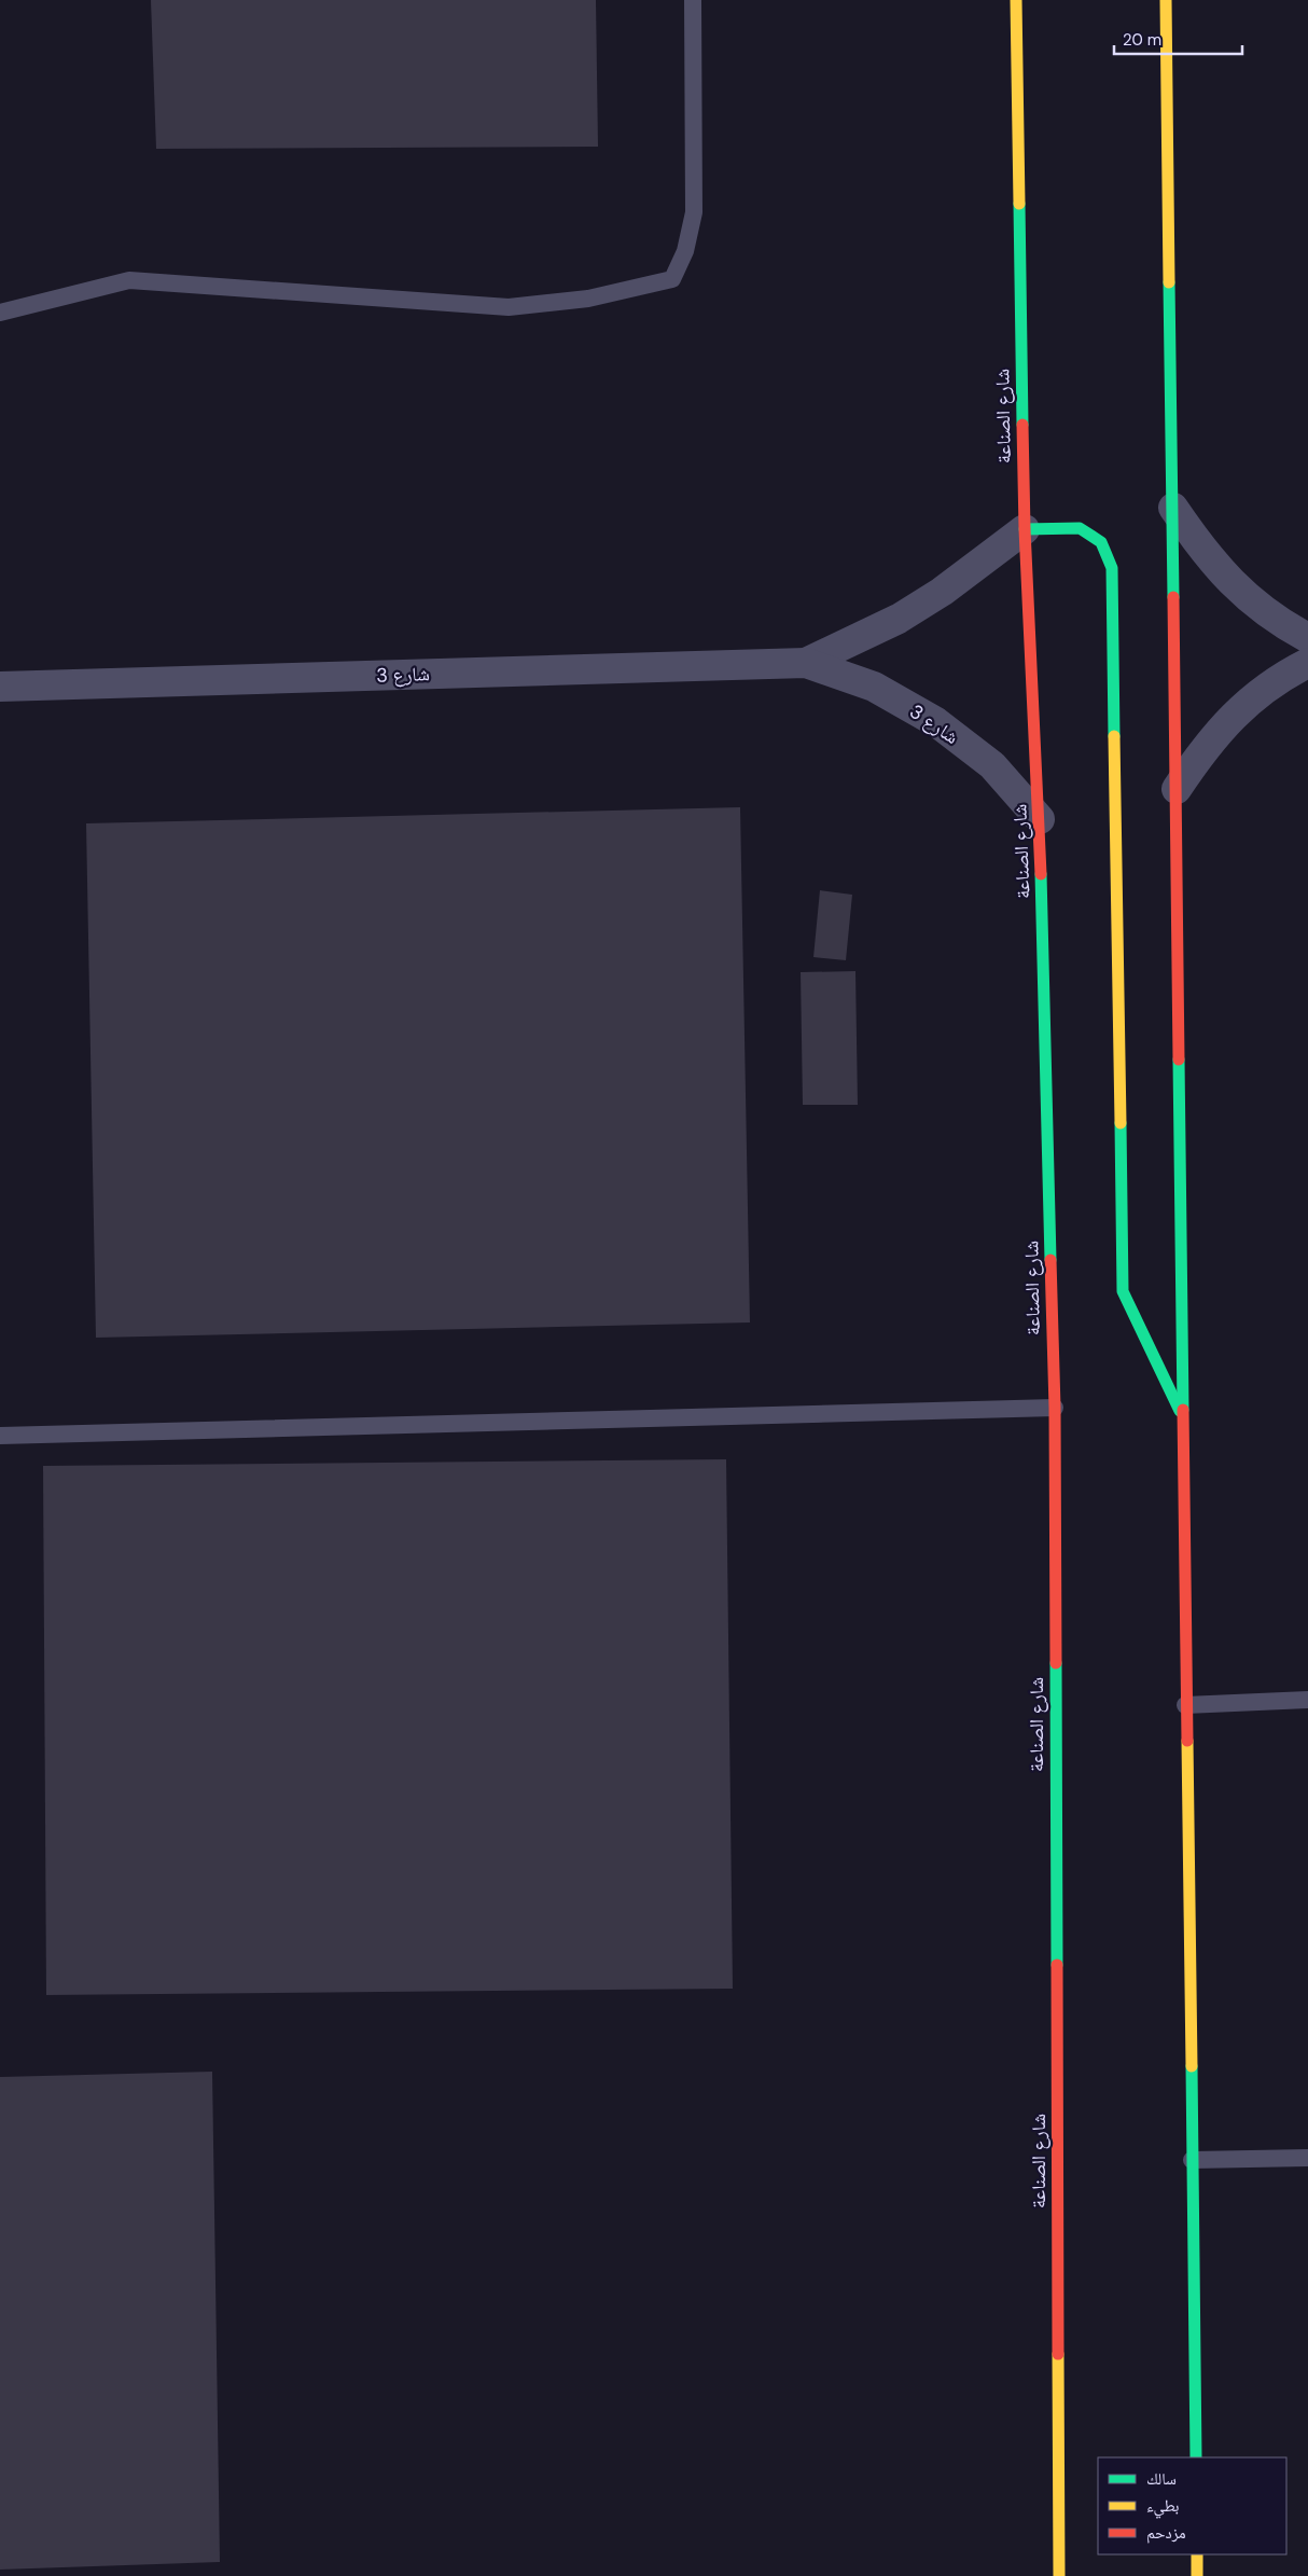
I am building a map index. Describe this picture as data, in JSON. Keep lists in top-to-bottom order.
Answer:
{
  "streets": {
    "street": ["شارع الصناعة", "شارع 3"]
  },
  "crossings": [
    ["شارع الصناعة", "شارع 3"]
  ],
  "legend": ["سالك", "بطيء", "مزدحم"],
  "scale_bar": "20 m"
}
